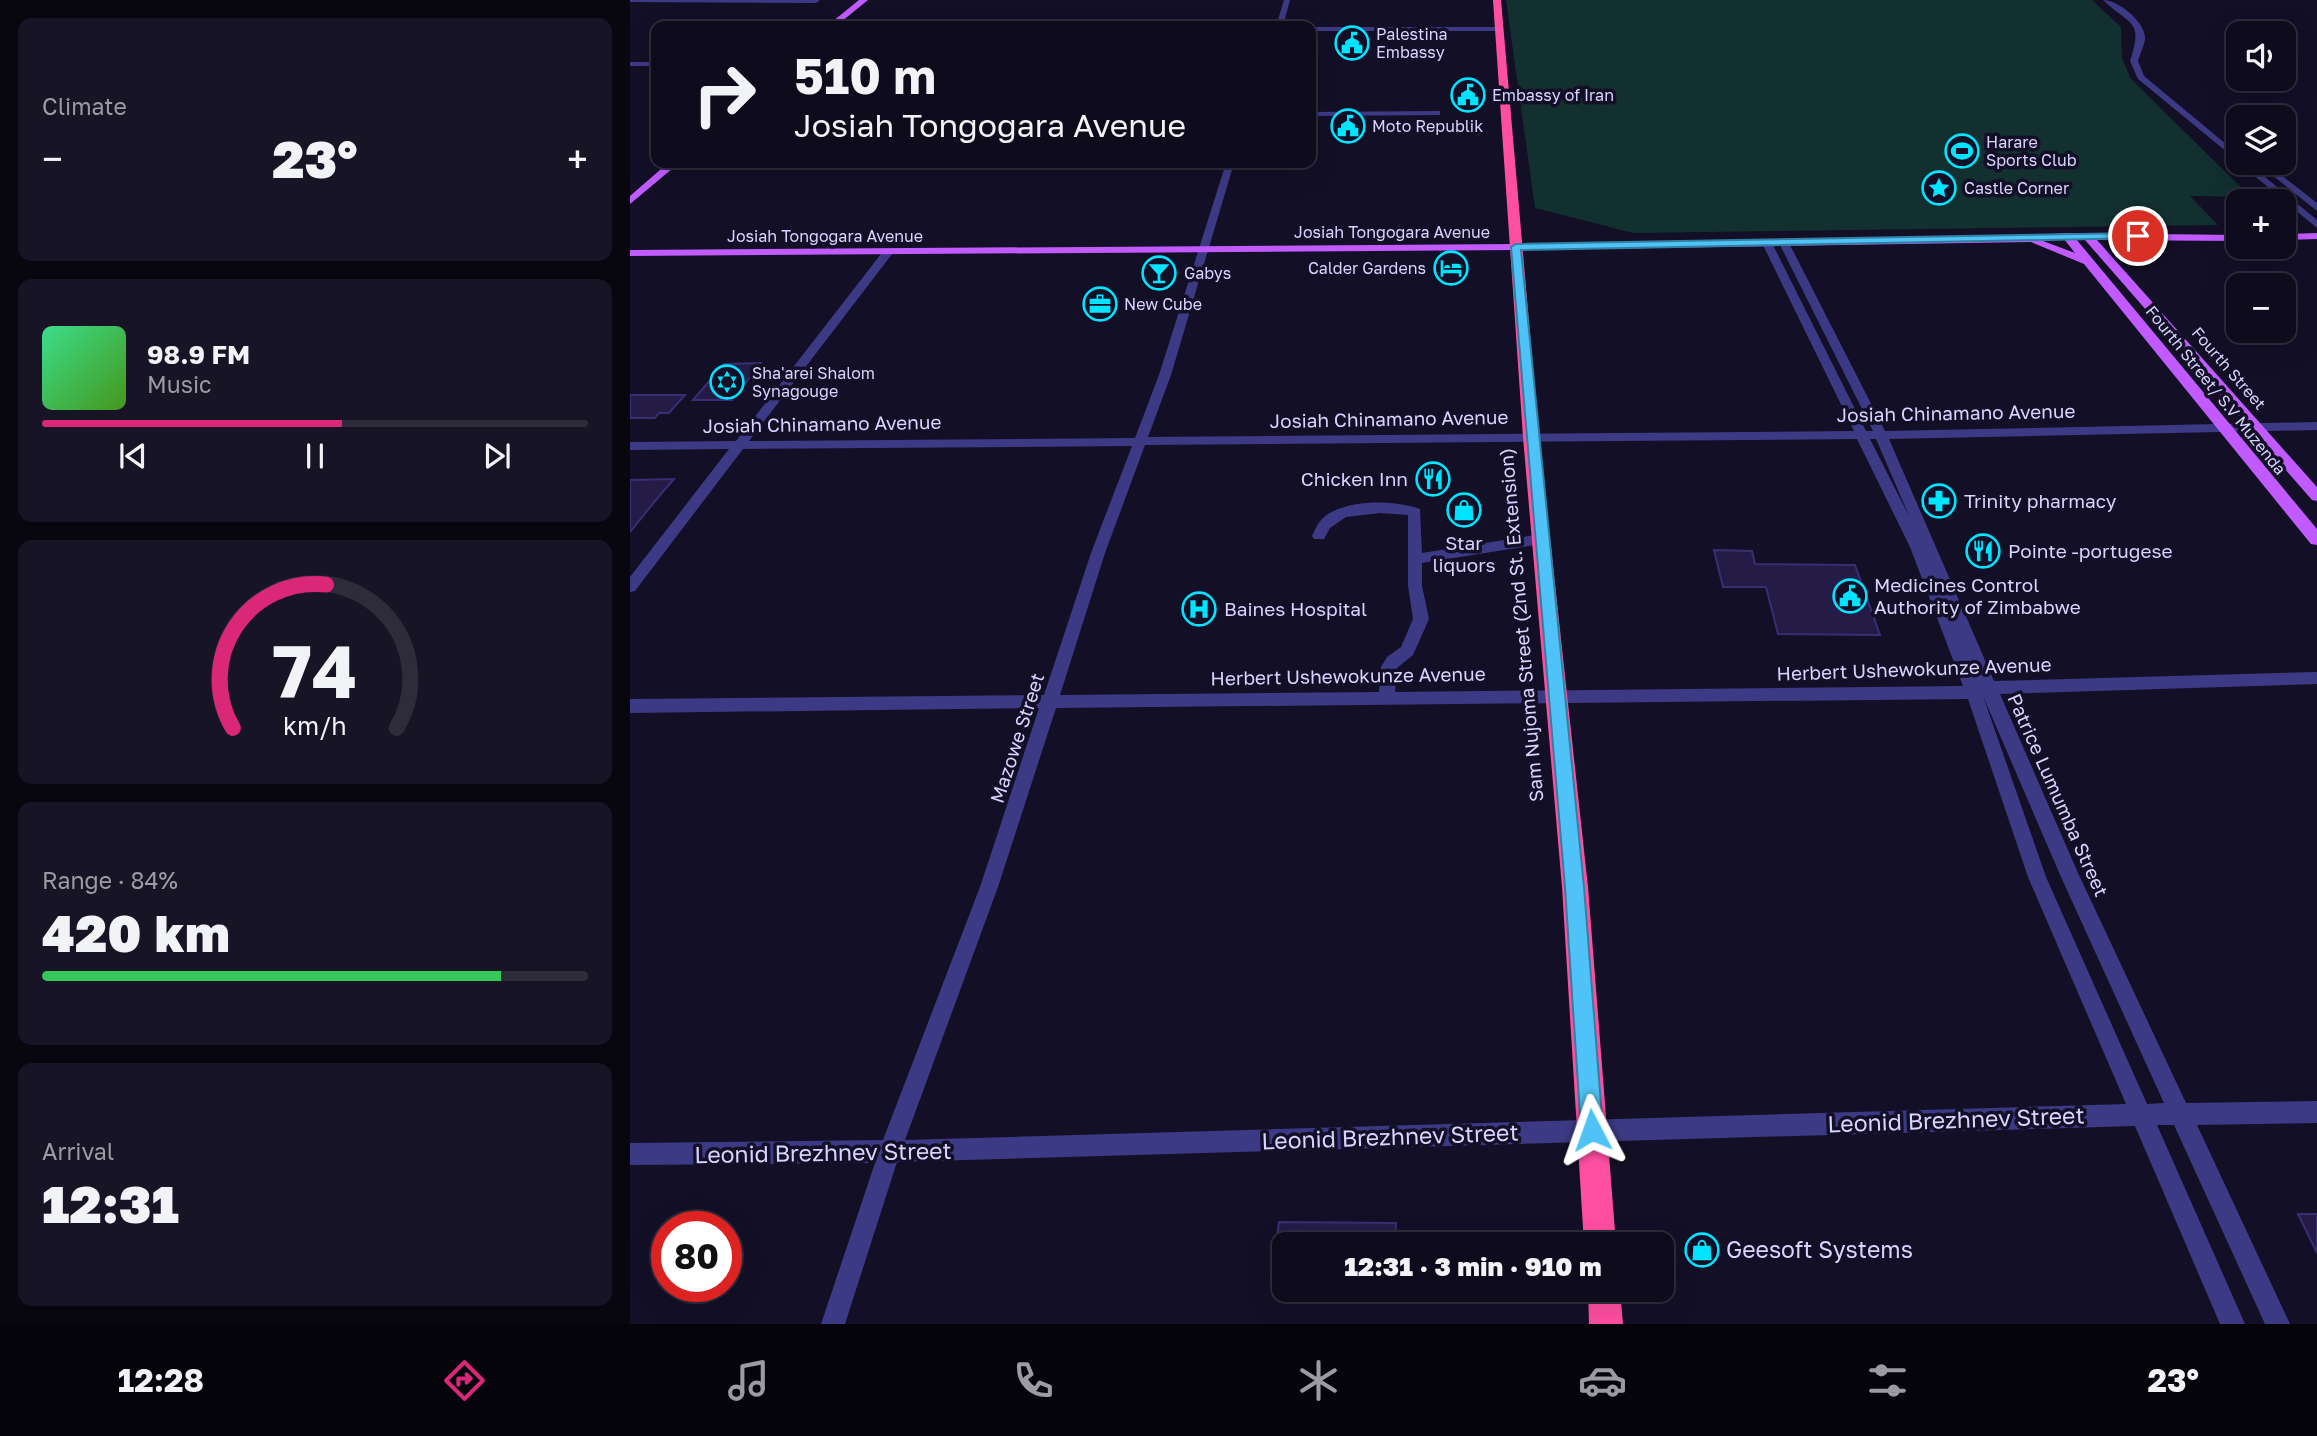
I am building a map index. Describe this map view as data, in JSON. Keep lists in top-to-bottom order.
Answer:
{
  "streets": {
    "highway": ["Sam Nujoma Street (2nd St. Extension)"],
    "main road": ["Josiah Tongogara Avenue", "Fourth Street", "Fourth Street/ S.V Muzenda"],
    "street": [
      "Josiah Chinamano Avenue",
      "Herbert Ushewokunze Avenue",
      "Mazowe Street",
      "Patrice Lumumba Street",
      "Leonid Brezhnev Street"
    ]
  },
  "crossings": [
    ["Josiah Tongogara Avenue", "Sam Nujoma Street (2nd St. Extension)"],
    ["Josiah Tongogara Avenue", "Mazowe Street"],
    ["Josiah Tongogara Avenue", "Patrice Lumumba Street"],
    ["Fourth Street", "Josiah Chinamano Avenue"],
    ["Fourth Street/ S.V Muzenda", "Josiah Chinamano Avenue"],
    ["Josiah Chinamano Avenue", "Sam Nujoma Street (2nd St. Extension)"],
    ["Josiah Chinamano Avenue", "Mazowe Street"],
    ["Josiah Chinamano Avenue", "Patrice Lumumba Street"],
    ["Sam Nujoma Street (2nd St. Extension)", "Herbert Ushewokunze Avenue"],
    ["Sam Nujoma Street (2nd St. Extension)", "Leonid Brezhnev Street"],
    ["Herbert Ushewokunze Avenue", "Mazowe Street"],
    ["Herbert Ushewokunze Avenue", "Patrice Lumumba Street"],
    ["Mazowe Street", "Leonid Brezhnev Street"],
    ["Patrice Lumumba Street", "Leonid Brezhnev Street"]
  ],
  "places": {
    "public building": [
      "Palestina Embassy",
      "Embassy of Iran",
      "Moto Republik",
      "Medicines Control Authority of Zimbabwe"
    ],
    "sports": ["Harare Sports Club"],
    "place": ["Castle Corner"],
    "hotel": ["Calder Gardens"],
    "bar": ["Gabys"],
    "office": ["New Cube"],
    "synagogue": ["Sha'arei Shalom Synagouge"],
    "restaurant": ["Chicken Inn", "Pointe -portugese"],
    "pharmacy": ["Trinity pharmacy"],
    "shop": ["Star liquors", "Geesoft Systems"],
    "hospital": ["Baines Hospital"]
  },
  "page": {
    "tile": [
      "Climate",
      ["Range · 84%", "420 km"],
      ["Arrival", "12:31"]
    ],
    "map_buttons": ["+", "−"],
    "turn": ["510 m", "Josiah Tongogara Avenue"],
    "heat": ["−", "23°", "+"],
    "song": ["98.9 FM", "Music"],
    "limit": "80",
    "trip": "12:31 · 3 min · 910 m",
    "tabs": ["12:28", "23°"],
    "gauge": ["74", "km/h"]
  }
}
